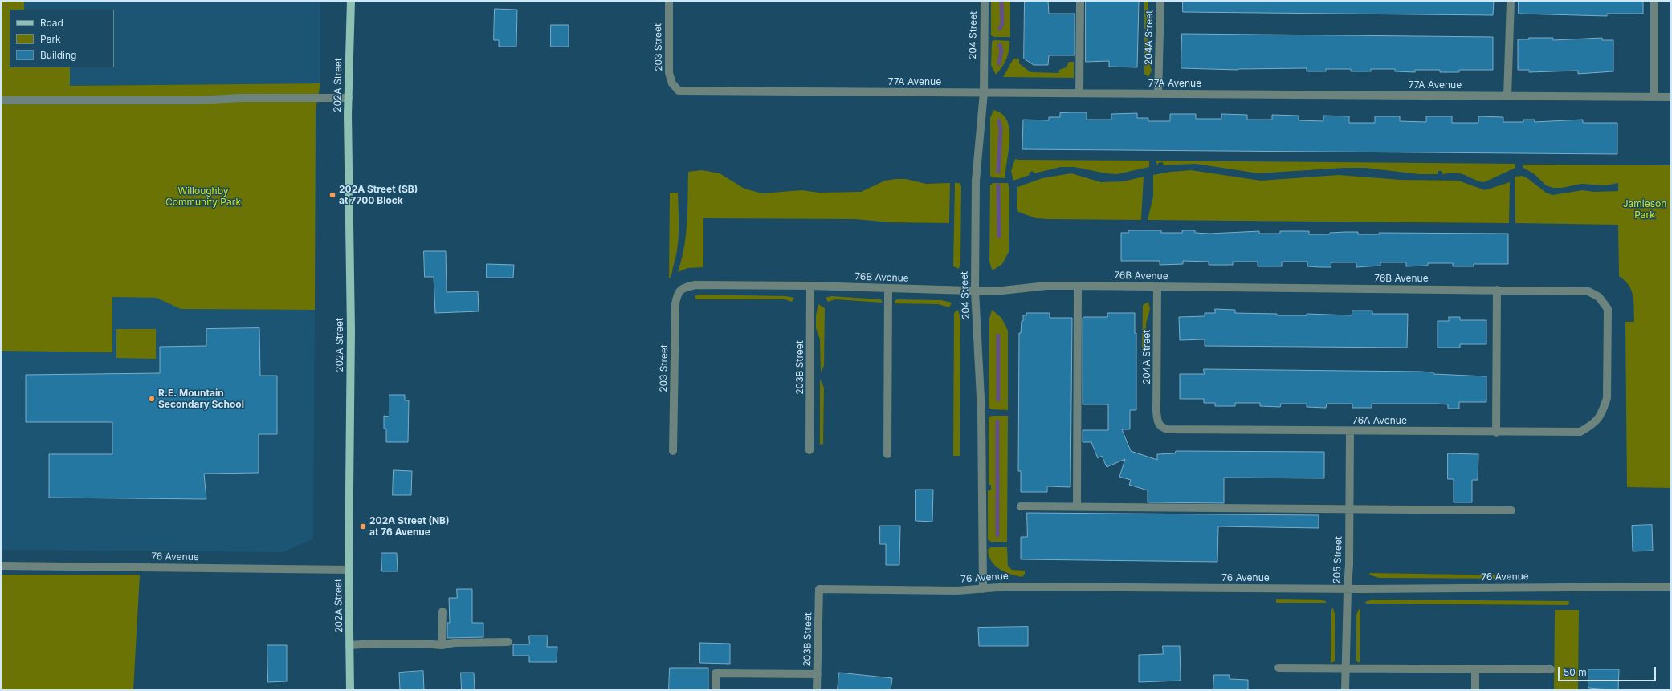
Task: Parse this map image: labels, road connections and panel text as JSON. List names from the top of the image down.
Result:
{
  "streets": {
    "main road": ["202A Street"],
    "street": [
      "204 Street",
      "204A Street",
      "203 Street",
      "77A Avenue",
      "76B Avenue",
      "203B Street",
      "76A Avenue",
      "76 Avenue",
      "205 Street"
    ]
  },
  "crossings": [
    ["204 Street", "77A Avenue"],
    ["204 Street", "76B Avenue"],
    ["204 Street", "76 Avenue"],
    ["204A Street", "77A Avenue"],
    ["204A Street", "76B Avenue"],
    ["204A Street", "76A Avenue"],
    ["203 Street", "77A Avenue"],
    ["203 Street", "76B Avenue"],
    ["202A Street", "76 Avenue"],
    ["76B Avenue", "203B Street"],
    ["76B Avenue", "76A Avenue"],
    ["203B Street", "76 Avenue"],
    ["76A Avenue", "205 Street"],
    ["76 Avenue", "205 Street"]
  ],
  "parks": ["Willoughby Community Park", "Jamieson Park"],
  "places": ["202A Street (SB) at 7700 Block", "R.E. Mountain Secondary School", "202A Street (NB) at 76 Avenue"],
  "legend": ["Road", "Park", "Building"],
  "scale_bar": "50 m"
}
